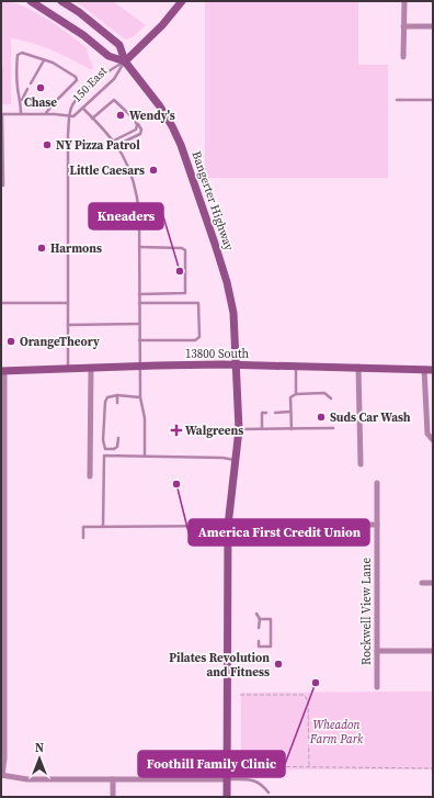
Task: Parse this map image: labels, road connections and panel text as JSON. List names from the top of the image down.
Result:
{
  "streets": {
    "main road": ["150 East", "Bangerter Highway", "13800 South"],
    "street": ["Rockwell View Lane"]
  },
  "crossings": [
    ["150 East", "Bangerter Highway"],
    ["Bangerter Highway", "13800 South"]
  ],
  "parks": ["Wheadon Farm Park"],
  "places": {
    "other": [
      "Chase",
      "Wendy's",
      "NY Pizza Patrol",
      "Little Caesars",
      "Harmons",
      "Kneaders",
      "OrangeTheory",
      "Suds Car Wash",
      "America First Credit Union",
      "Pilates Revolution and Fitness",
      "Foothill Family Clinic"
    ],
    "health": ["Walgreens"]
  },
  "north": "top"
}
